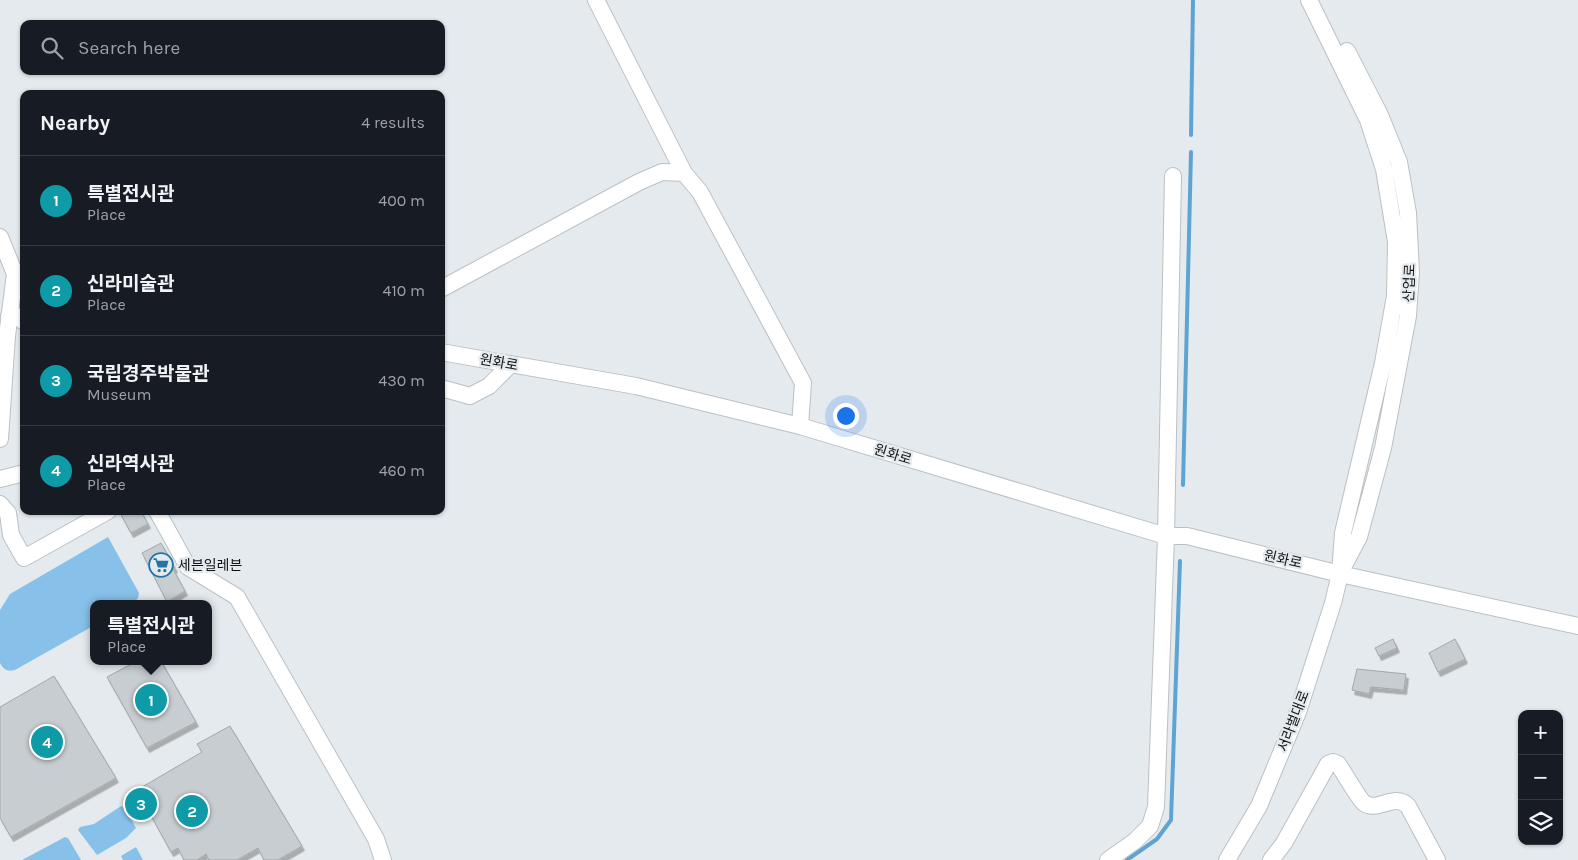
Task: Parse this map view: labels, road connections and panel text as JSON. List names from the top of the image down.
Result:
{
  "streets": {
    "street": ["산업로", "원화로", "서라벌대로"]
  },
  "crossings": [
    ["산업로", "원화로"],
    ["산업로", "서라벌대로"],
    ["원화로", "서라벌대로"]
  ],
  "places": {
    "supermarket": ["세븐일레븐"]
  },
  "page": {
    "search": "Search here",
    "heading": ["Nearby", "4 results"],
    "list": [
      {
        "mark": "1",
        "name": "특별전시관",
        "note": "Place",
        "value": "400 m"
      },
      {
        "mark": "2",
        "name": "신라미술관",
        "note": "Place",
        "value": "410 m"
      },
      {
        "mark": "3",
        "name": "국립경주박물관",
        "note": "Museum",
        "value": "430 m"
      },
      {
        "mark": "4",
        "name": "신라역사관",
        "note": "Place",
        "value": "460 m"
      }
    ],
    "popup": ["특별전시관", "Place"],
    "pins": [
      "1",
      "4",
      "3",
      "2"
    ],
    "map_buttons": ["+", "−"]
  }
}
